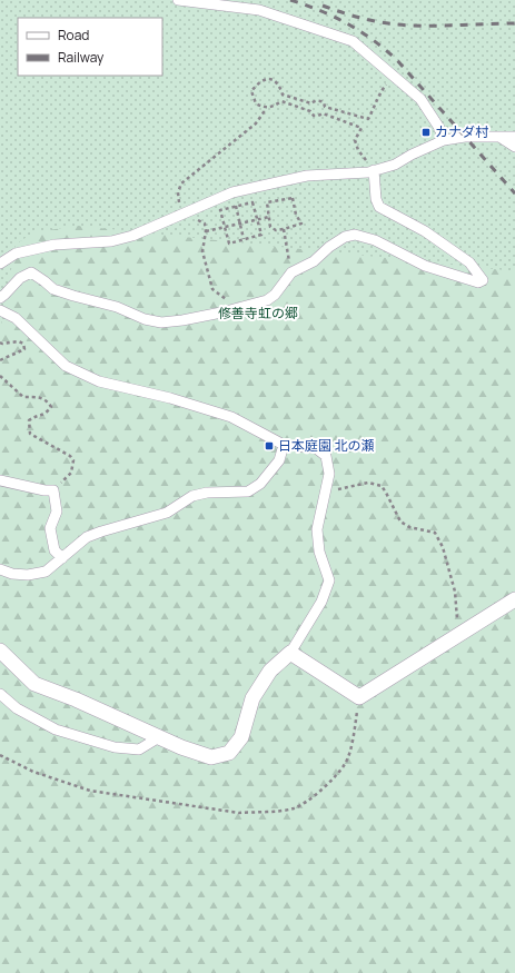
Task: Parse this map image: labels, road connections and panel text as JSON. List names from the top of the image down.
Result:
{
  "parks": ["修善寺虹の郷"],
  "places": {
    "transit": ["カナダ村", "日本庭園 北の瀬"]
  },
  "legend": ["Road", "Railway"]
}
